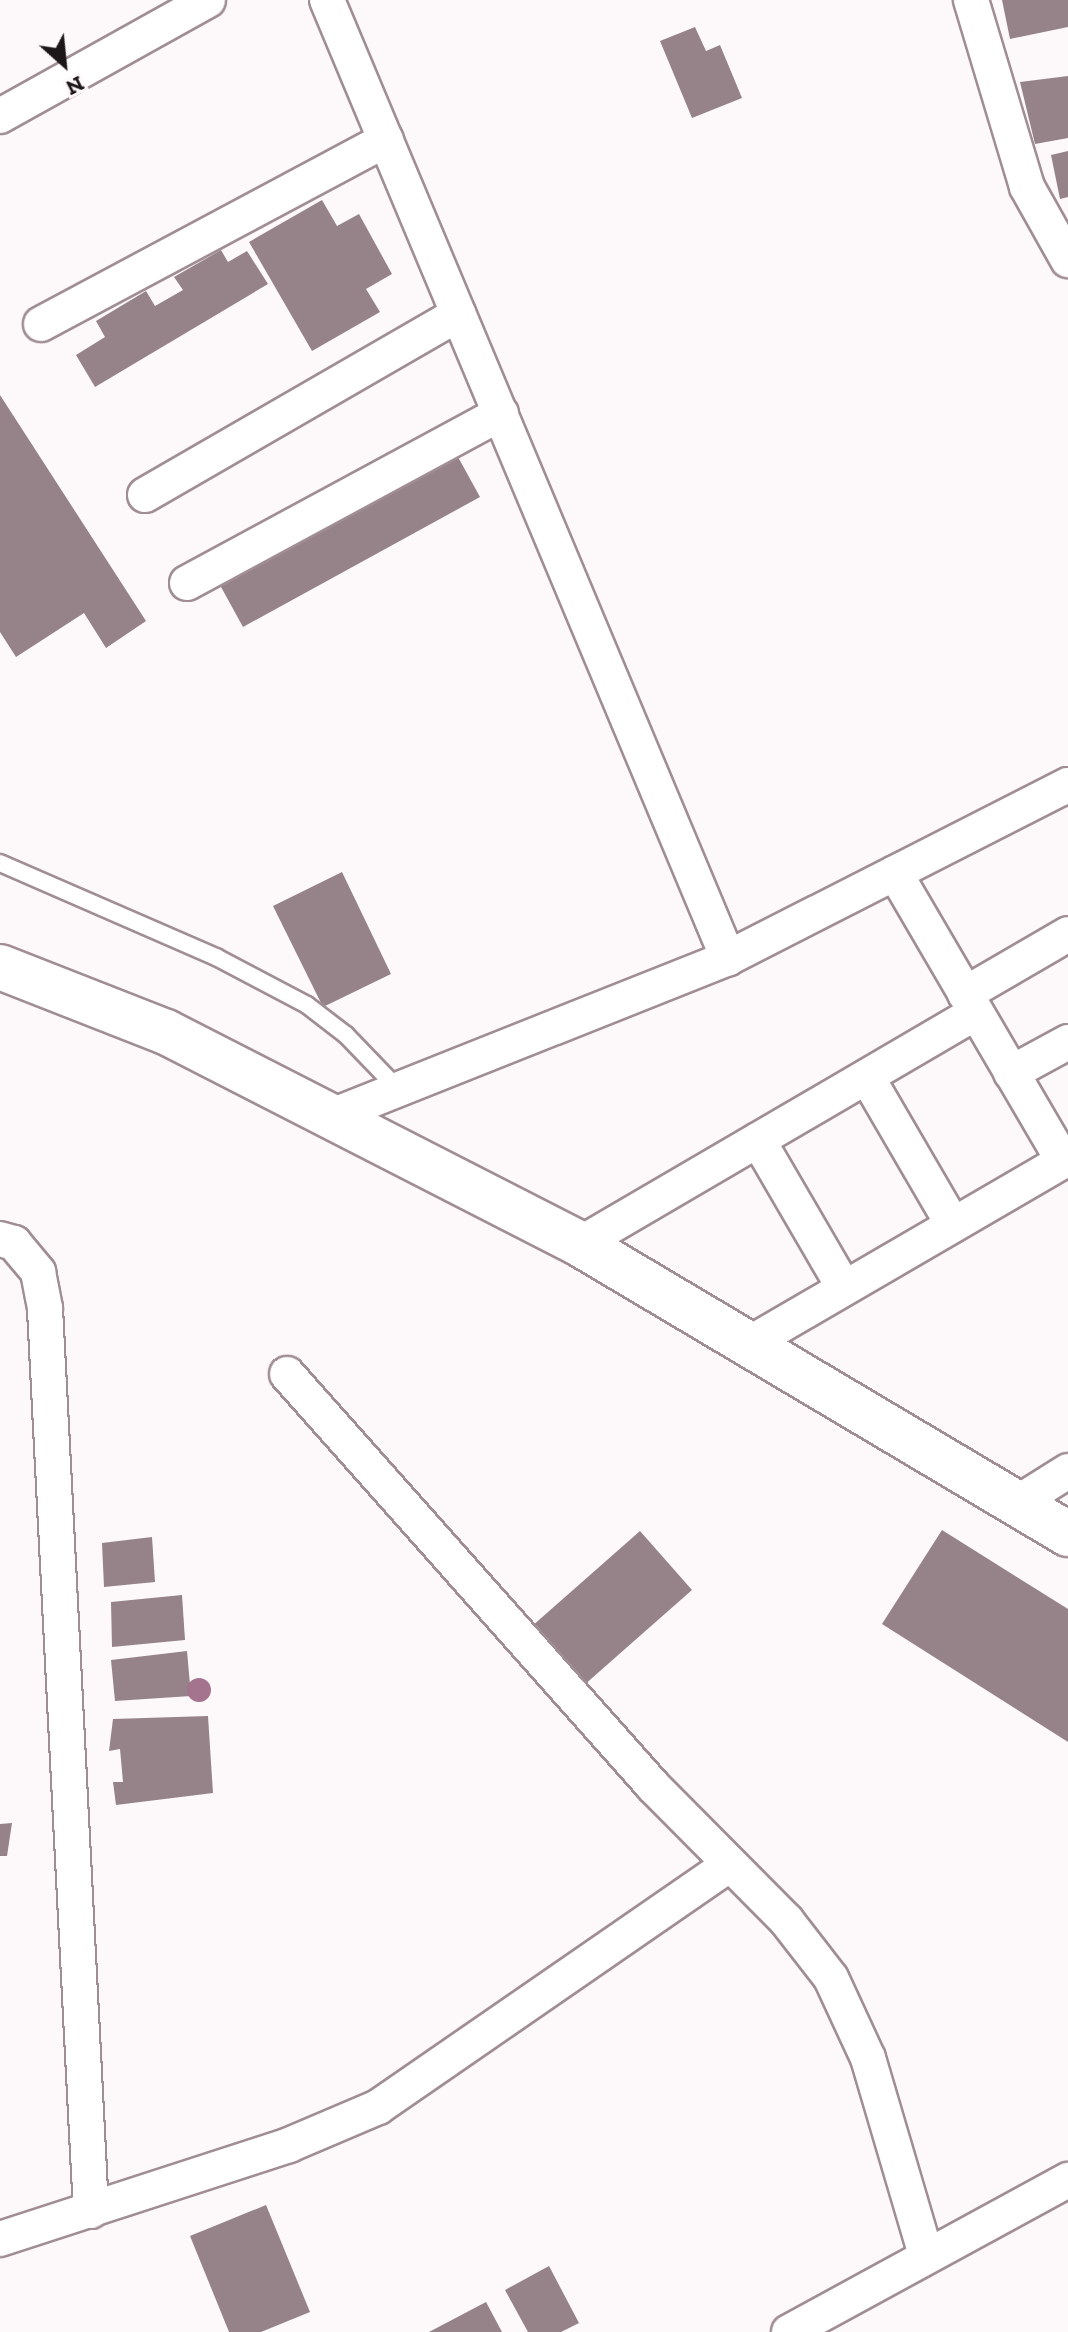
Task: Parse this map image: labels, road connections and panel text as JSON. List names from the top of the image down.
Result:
{
  "north": "bottom right"
}
